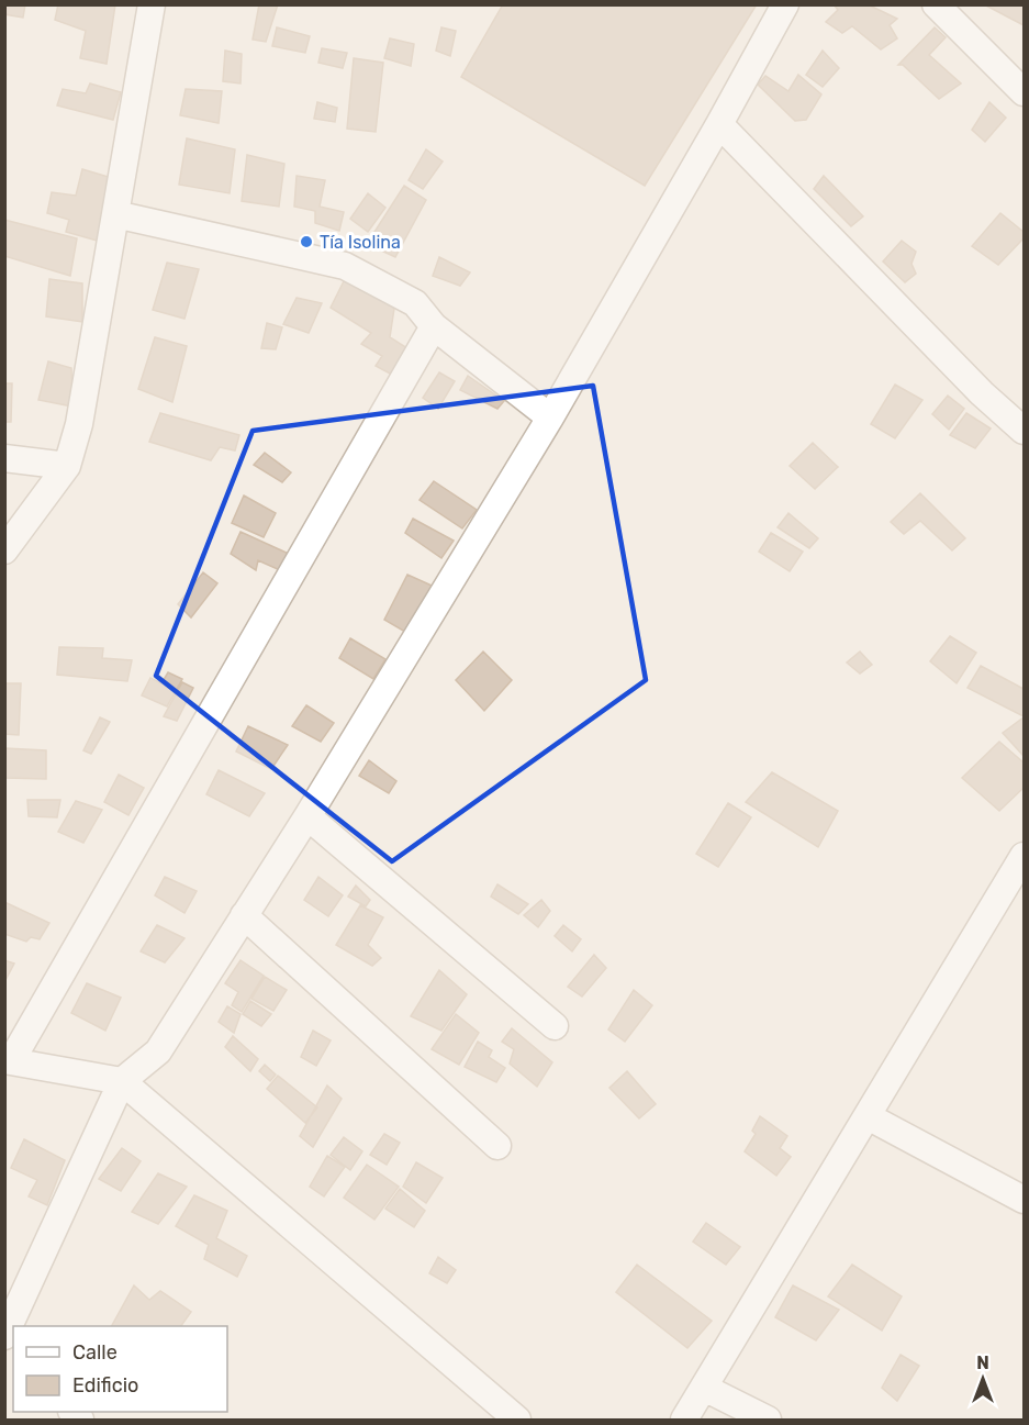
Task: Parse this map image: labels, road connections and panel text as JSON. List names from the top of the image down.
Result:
{
  "places": ["Tía Isolina"],
  "legend": ["Calle", "Edificio"],
  "north": "top"
}
